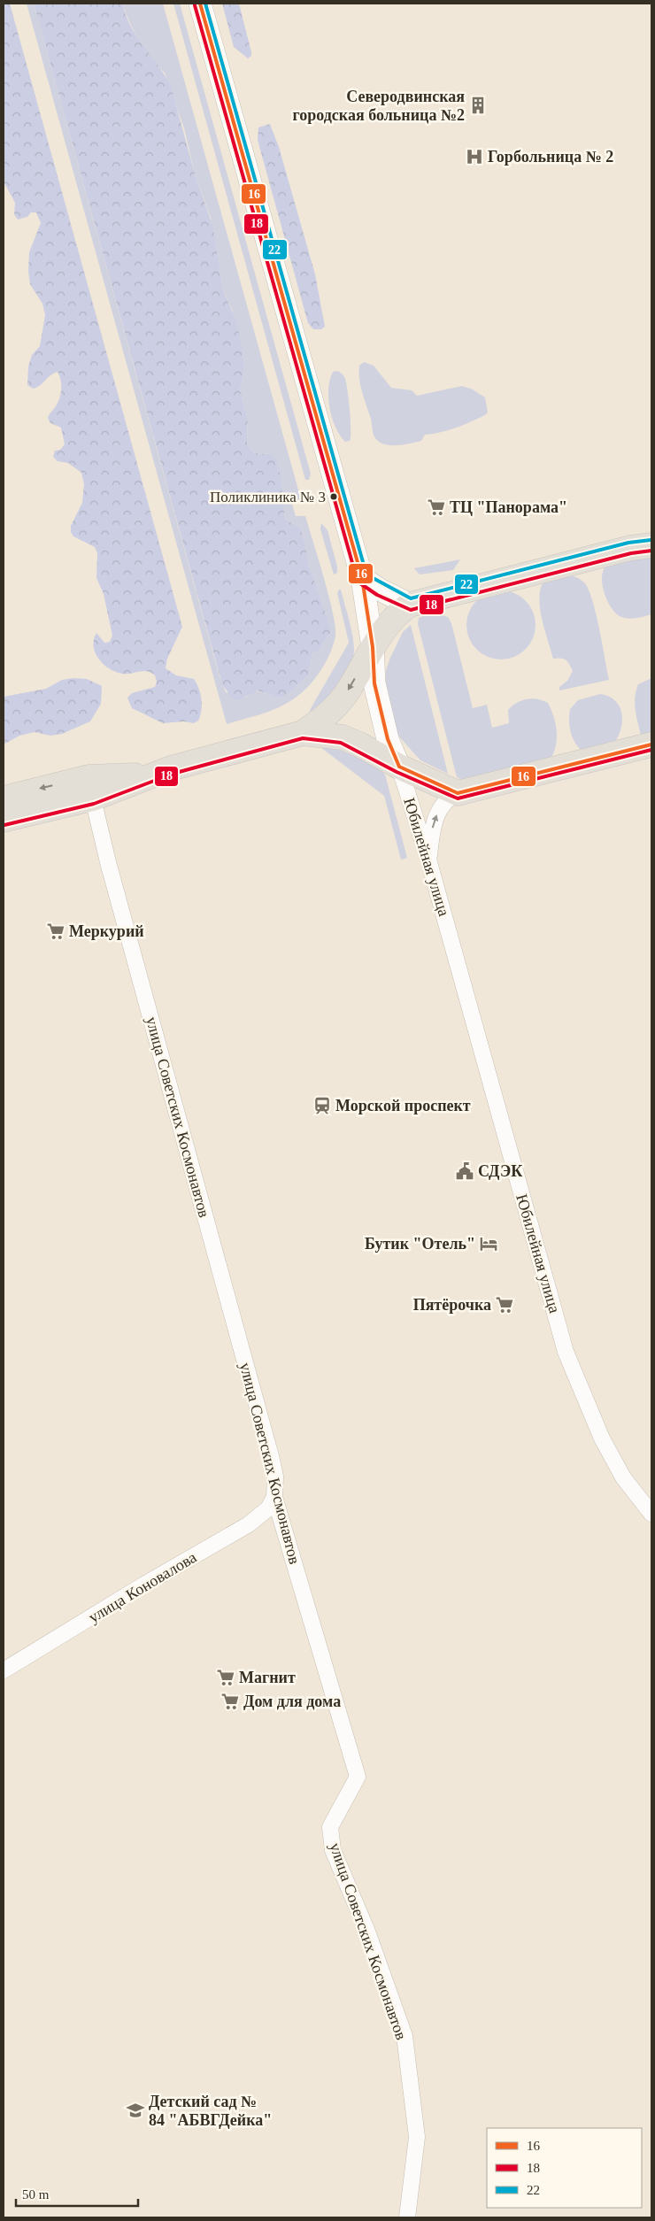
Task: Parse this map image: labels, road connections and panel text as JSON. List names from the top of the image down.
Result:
{
  "streets": {
    "main road": ["Юбилейная улица"],
    "street": ["улица Советских Космонавтов", "улица Коновалова"]
  },
  "crossings": [
    ["улица Советских Космонавтов", "улица Коновалова"]
  ],
  "places": {
    "building": ["Северодвинская городская больница №2"],
    "hospital": ["Горбольница № 2"],
    "other": ["Поликлиника № 3"],
    "supermarket": [
      "ТЦ \"Панорама\"",
      "Меркурий",
      "Пятёрочка",
      "Магнит",
      "Дом для дома"
    ],
    "station": ["Морской проспект"],
    "public building": ["СДЭК"],
    "hotel": ["Бутик \"Отель\""],
    "school or university": ["Детский сад № 84 \"АБВГДейка\""]
  },
  "lines": ["transit line 16", "transit line 22", "transit line 18"],
  "legend": ["16", "18", "22"],
  "scale_bar": "50 m"
}
